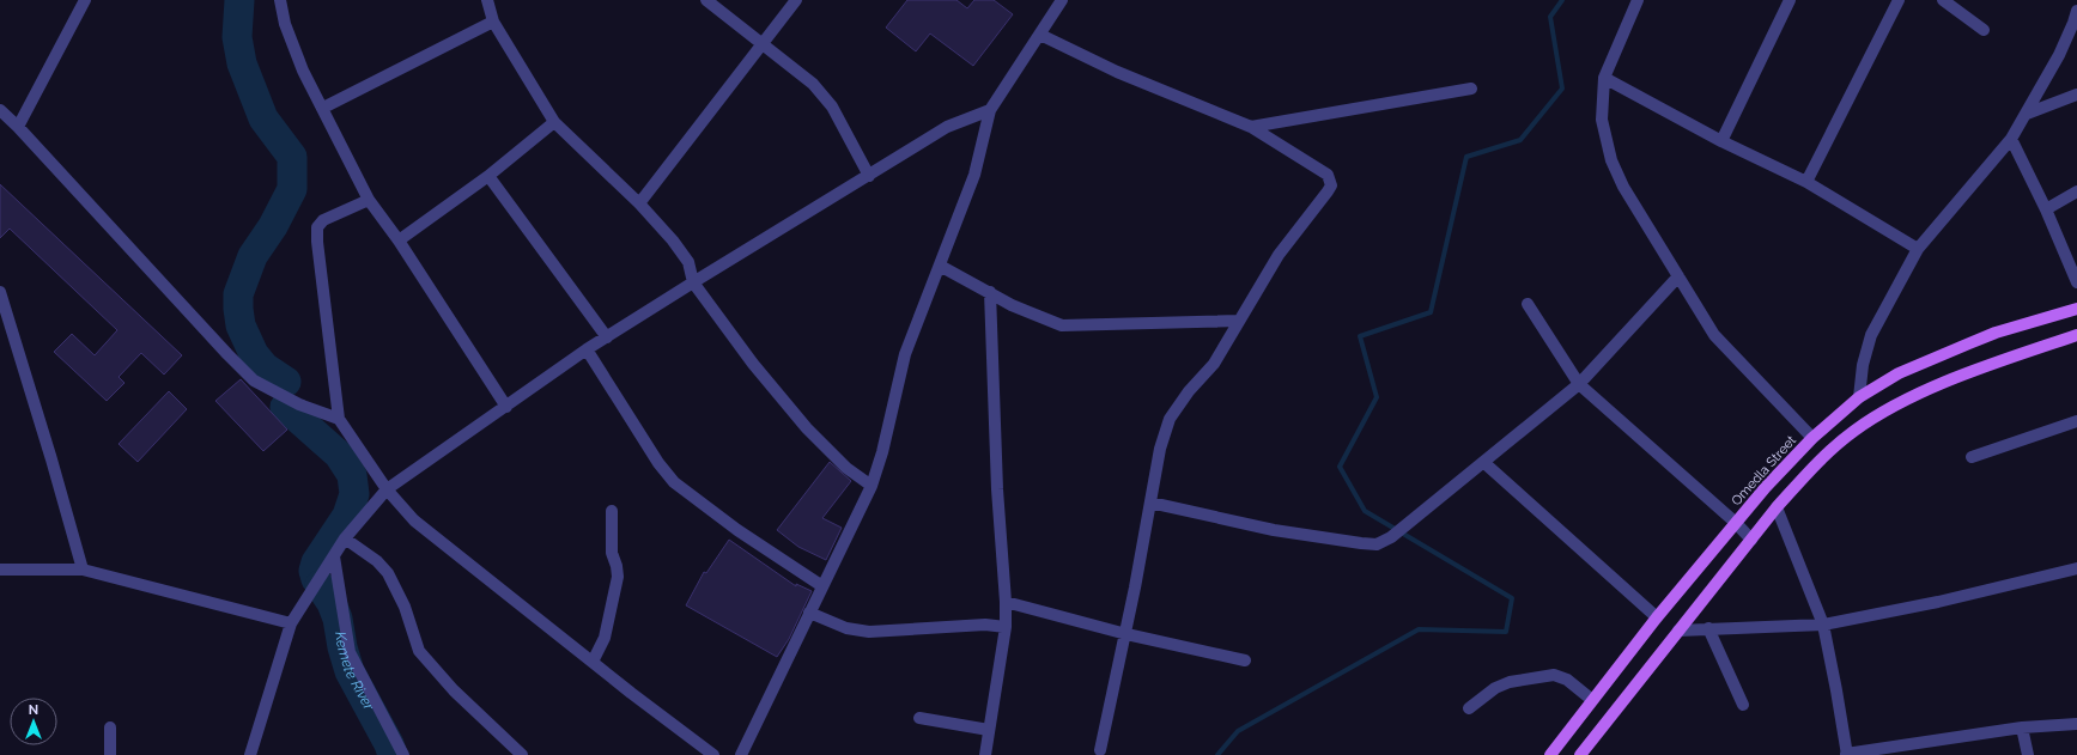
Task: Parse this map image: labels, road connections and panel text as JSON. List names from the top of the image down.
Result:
{
  "streets": {
    "main road": ["Omedla Street"]
  },
  "water": ["Kemete River"],
  "north": "top"
}
